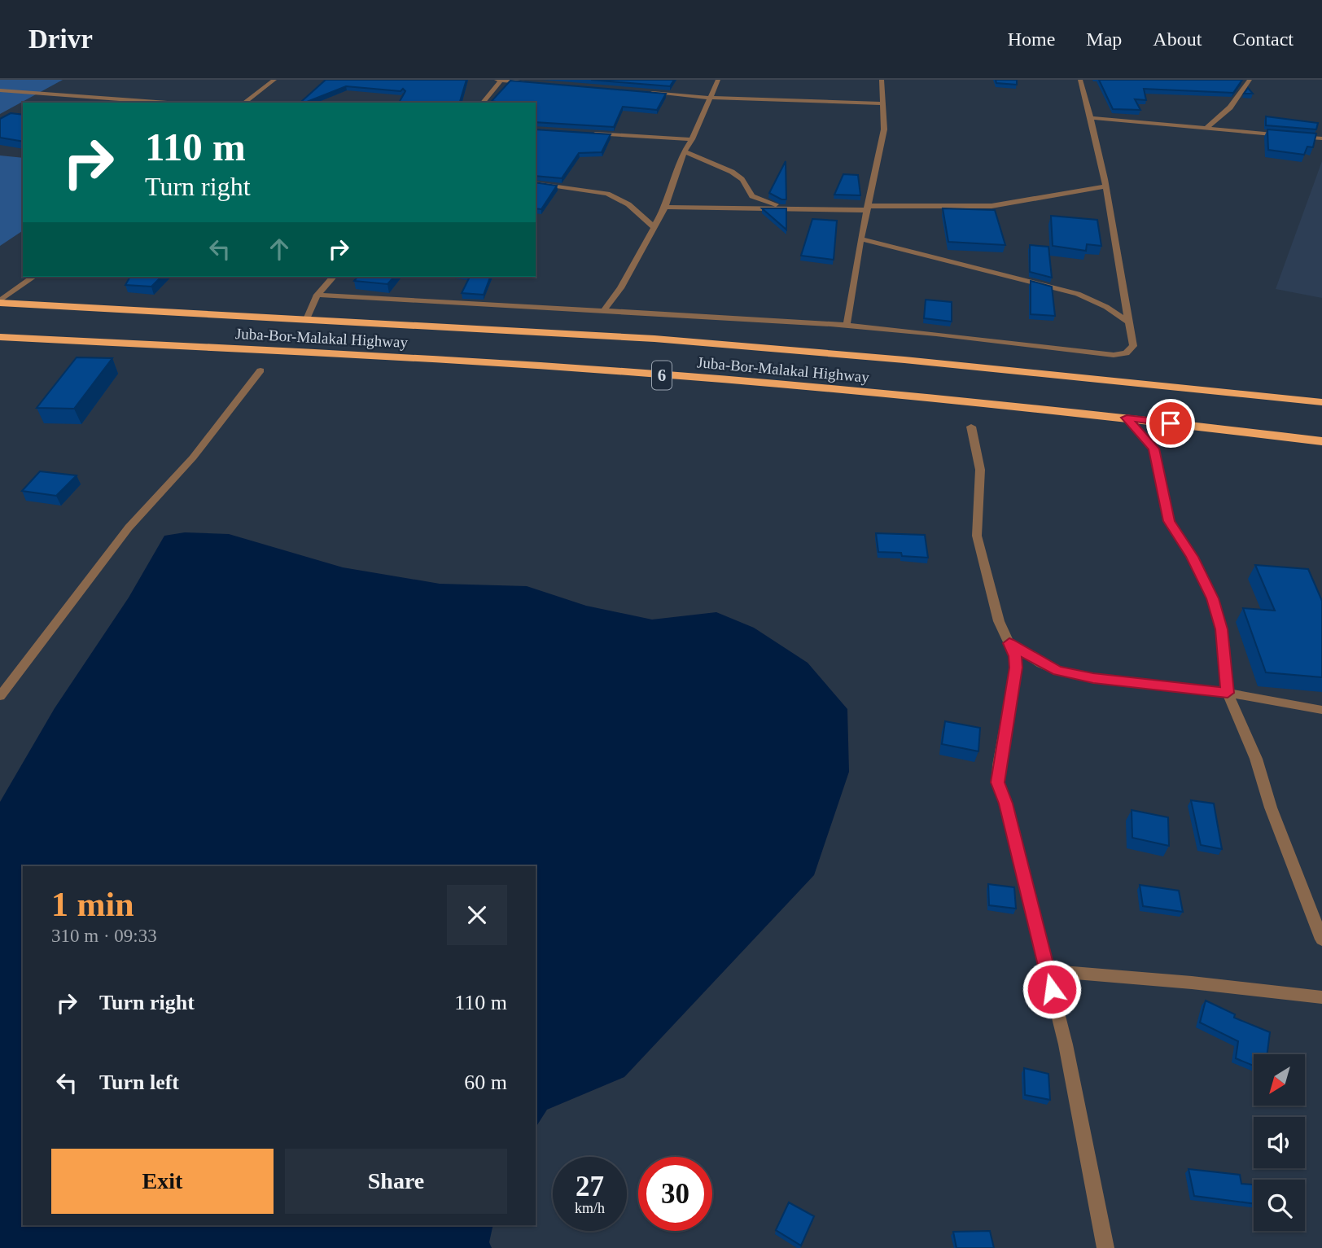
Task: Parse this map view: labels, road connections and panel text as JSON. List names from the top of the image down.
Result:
{
  "streets": {
    "highway": ["Juba-Bor-Malakal Highway", "6"]
  },
  "north": "bottom left",
  "page": {
    "header": "Drivr",
    "nav": [
      "Home",
      "Map",
      "About",
      "Contact"
    ],
    "turn": ["110 m", "Turn right"],
    "heading": ["1 min", "310 m · 09:33"],
    "list": [
      {
        "name": "Turn right",
        "value": "110 m"
      },
      {
        "name": "Turn left",
        "value": "60 m"
      }
    ],
    "buttons": ["Exit", "Share"],
    "speed": "27 km/h",
    "limit": "30"
  }
}
